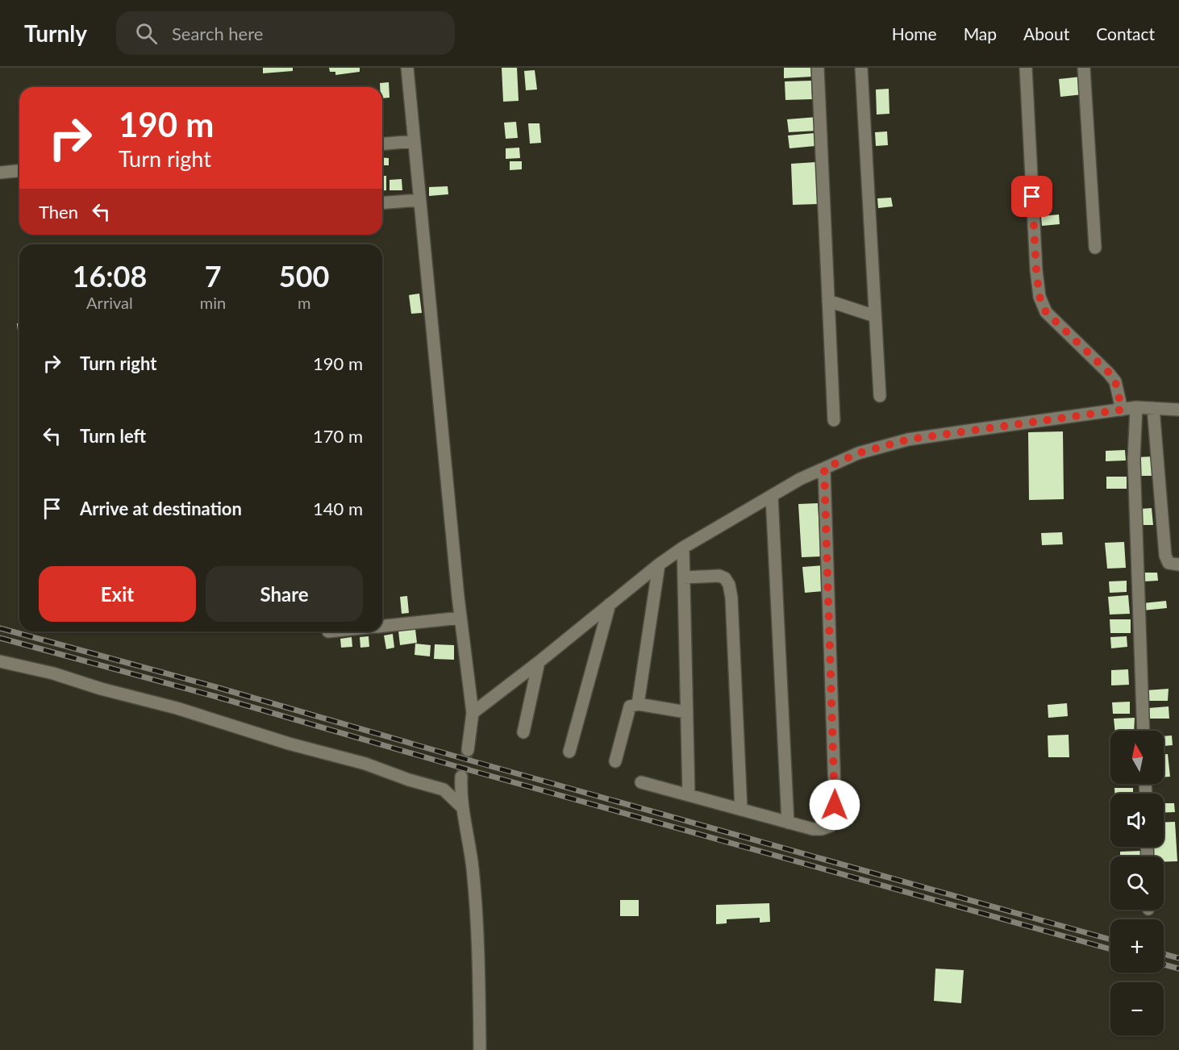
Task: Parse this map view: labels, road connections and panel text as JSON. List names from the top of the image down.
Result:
{
  "north": "top",
  "page": {
    "header": "Turnly",
    "search": "Search here",
    "nav": [
      "Home",
      "Map",
      "About",
      "Contact"
    ],
    "turn": ["190 m", "Turn right"],
    "then": "Then",
    "eta": [
      "16:08",
      "Arrival",
      "7",
      "min",
      "500",
      "m"
    ],
    "list": [
      {
        "name": "Turn right",
        "value": "190 m"
      },
      {
        "name": "Turn left",
        "value": "170 m"
      },
      {
        "name": "Arrive at destination",
        "value": "140 m"
      }
    ],
    "buttons": ["Exit", "Share"],
    "map_buttons": ["+", "−"]
  }
}
